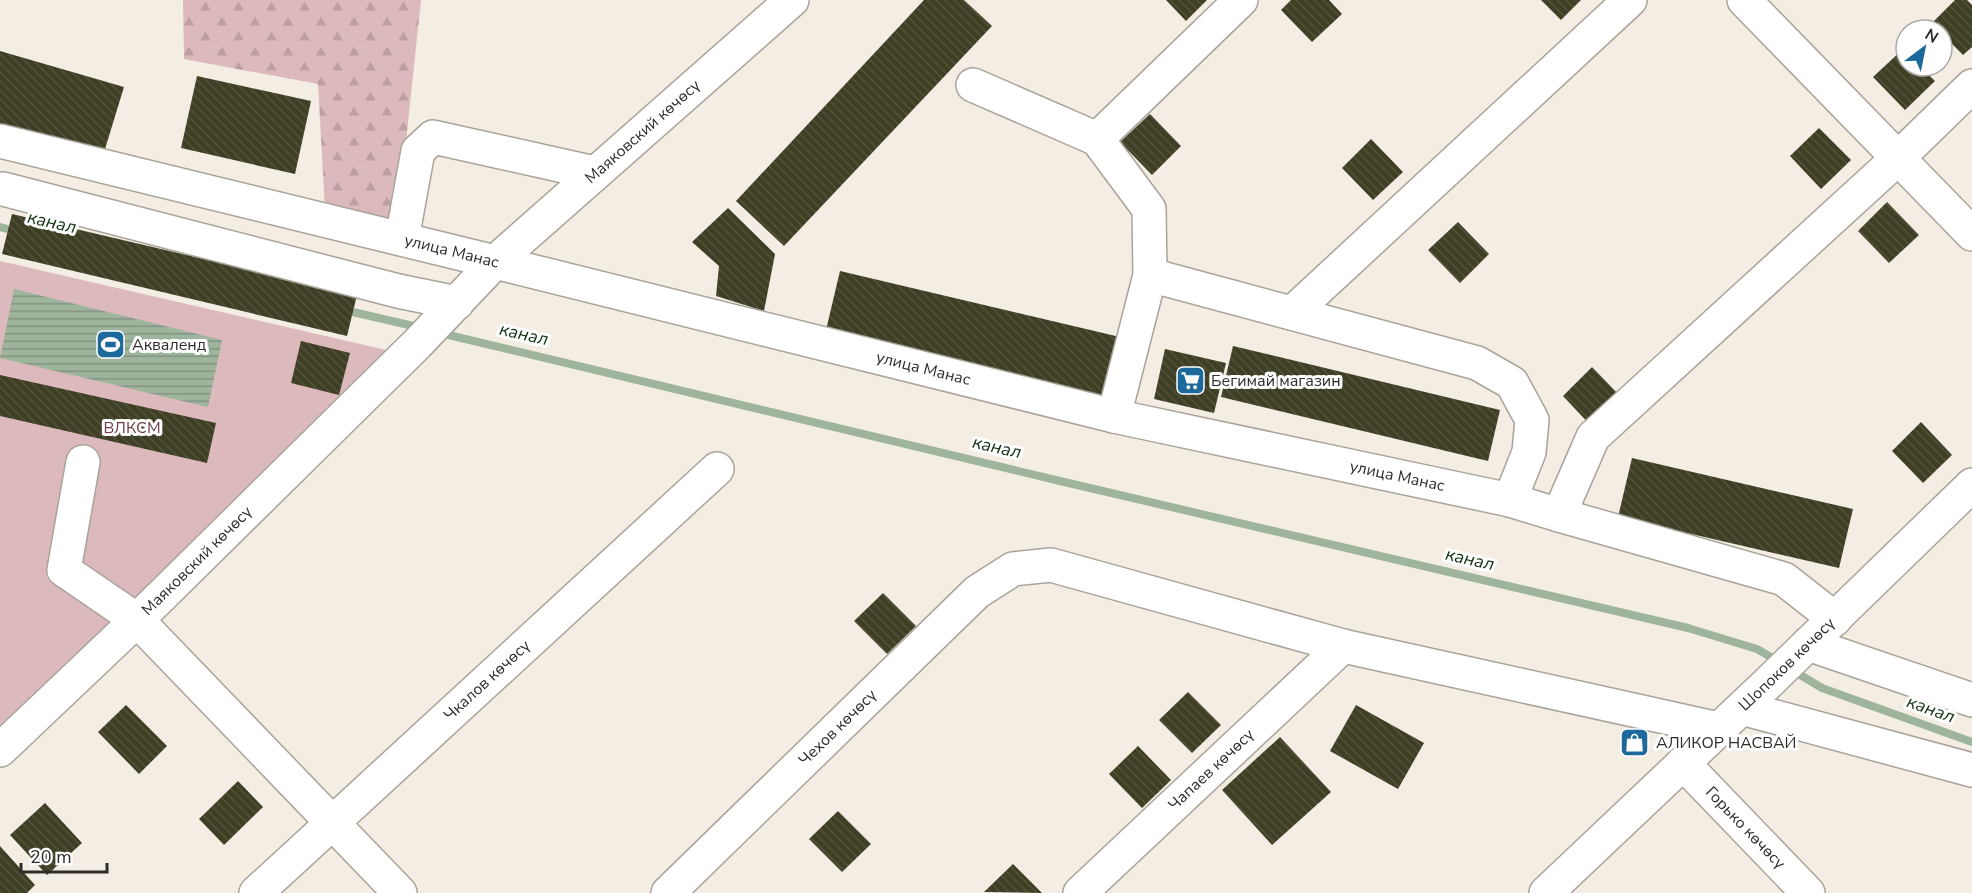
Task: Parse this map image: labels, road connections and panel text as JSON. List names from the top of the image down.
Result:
{
  "streets": {
    "street": [
      "Маяковский көчөсү",
      "улица Манас",
      "Шопоков көчөсү",
      "Чкалов көчөсү",
      "Чехов көчөсү",
      "Чапаев көчөсү",
      "Горько көчөсү"
    ]
  },
  "crossings": [
    ["Маяковский көчөсү", "улица Манас"],
    ["улица Манас", "Шопоков көчөсү"],
    ["Шопоков көчөсү", "Горько көчөсү"],
    ["Чехов көчөсү", "Чапаев көчөсү"]
  ],
  "water": ["канал"],
  "parks": ["ВЛКСМ"],
  "places": {
    "sports": ["Акваленд"],
    "supermarket": ["Бегимай магазин"],
    "shop": ["АЛИКОР НАСВАЙ"]
  },
  "scale_bar": "20 m",
  "north": "top right"
}
